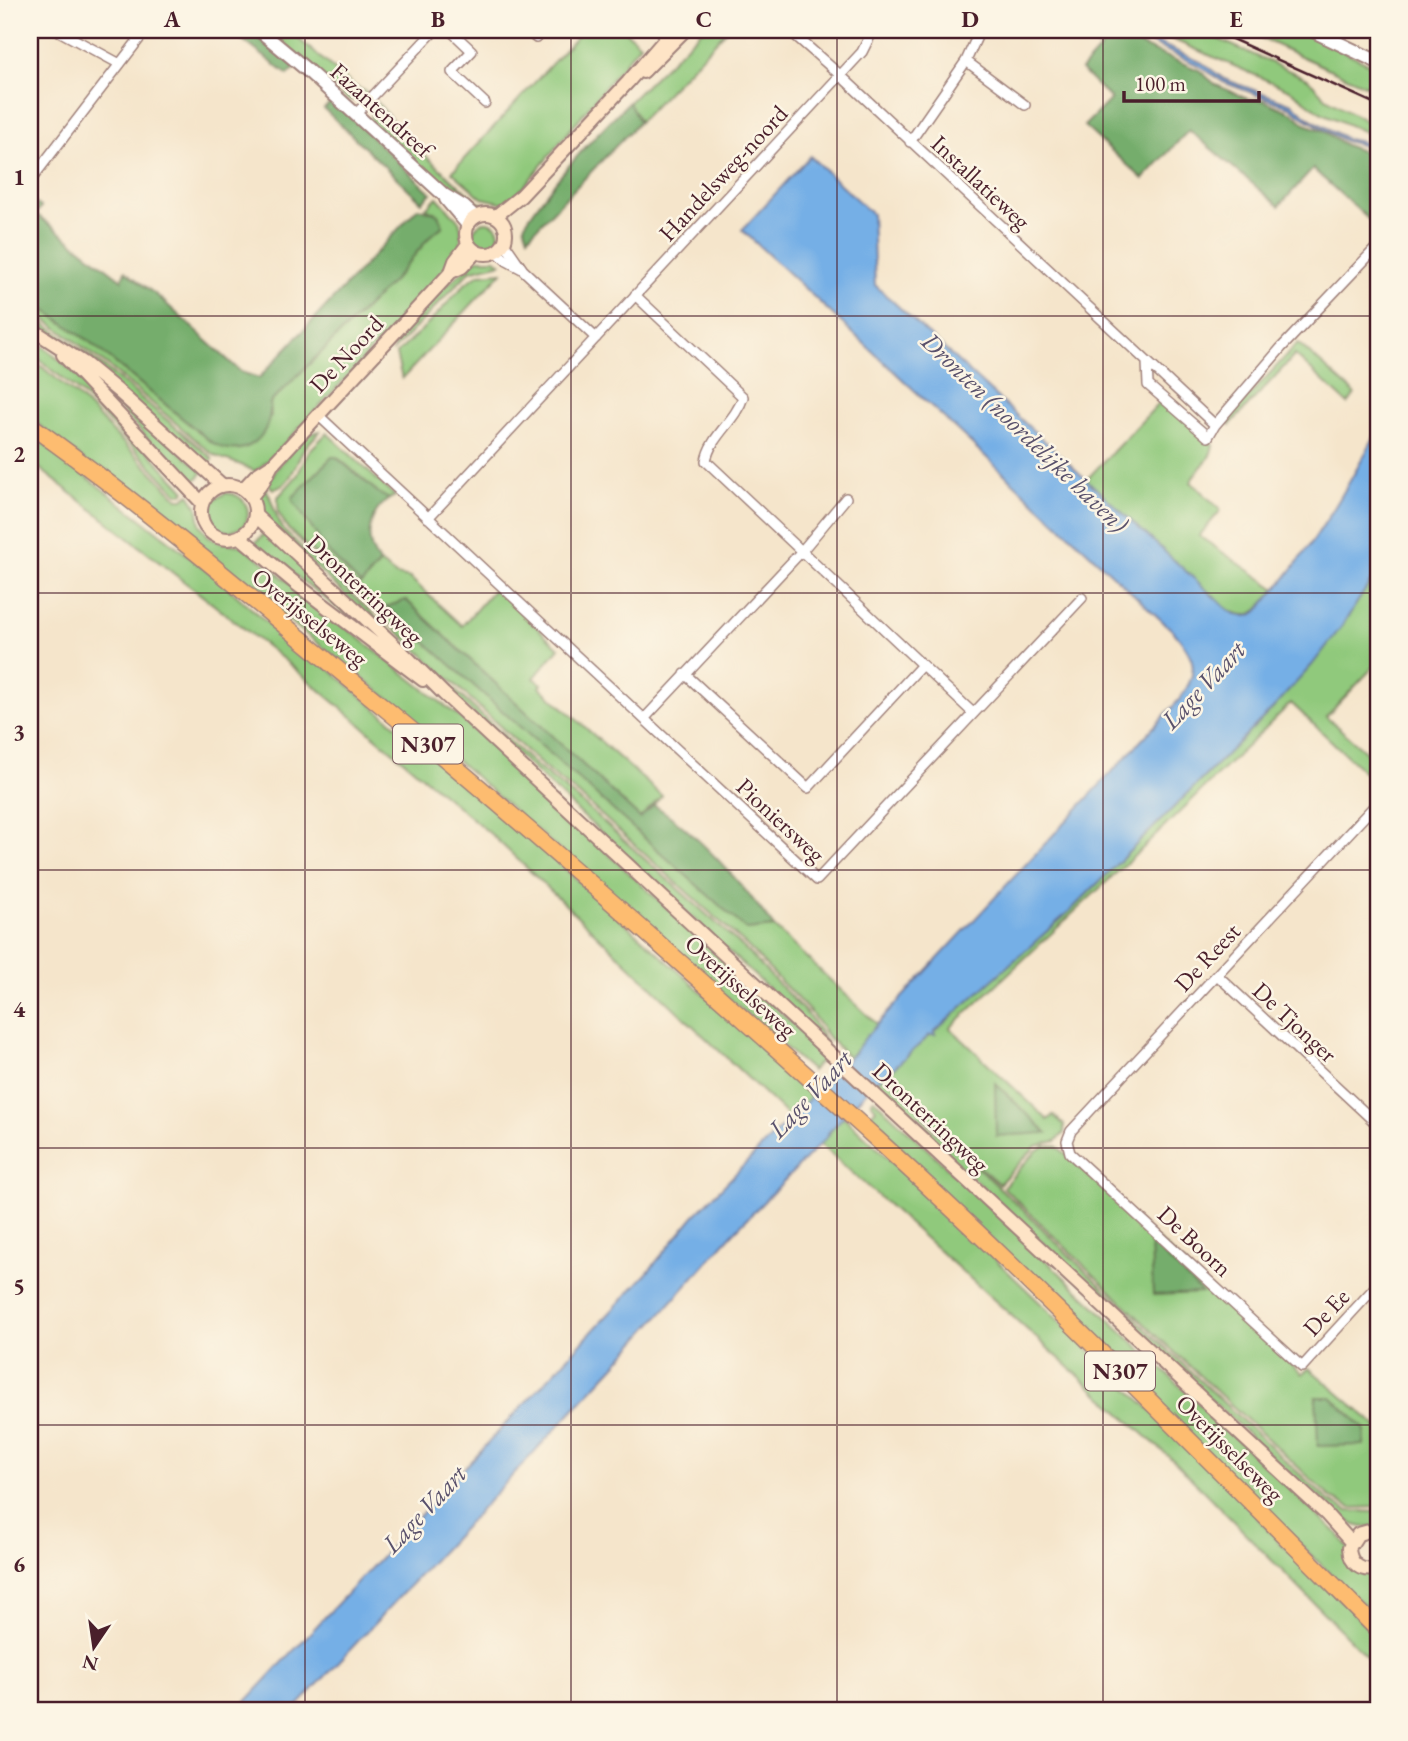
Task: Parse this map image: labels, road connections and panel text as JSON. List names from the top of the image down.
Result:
{
  "streets": {
    "highway": ["Overijsselseweg", "N307"],
    "main road": ["De Noord", "Dronterringweg"],
    "street": [
      "Fazantendreef",
      "Handelsweg-noord",
      "Installatieweg",
      "Pioniersweg",
      "De Reest",
      "De Tjonger",
      "De Boorn",
      "De Ee"
    ]
  },
  "crossings": [
    ["Fazantendreef", "De Noord"],
    ["Handelsweg-noord", "Installatieweg"],
    ["Handelsweg-noord", "Pioniersweg"],
    ["De Noord", "Dronterringweg"],
    ["De Noord", "Pioniersweg"],
    ["De Reest", "De Tjonger"],
    ["De Reest", "De Boorn"],
    ["De Boorn", "De Ee"]
  ],
  "water": ["Dronten (noordelijke haven)", "Lage Vaart"],
  "scale_bar": "100 m",
  "north": "bottom",
  "grid": {
    "columns": [
      "A",
      "B",
      "C",
      "D",
      "E"
    ],
    "rows": [
      "1",
      "2",
      "3",
      "4",
      "5",
      "6"
    ]
  }
}
